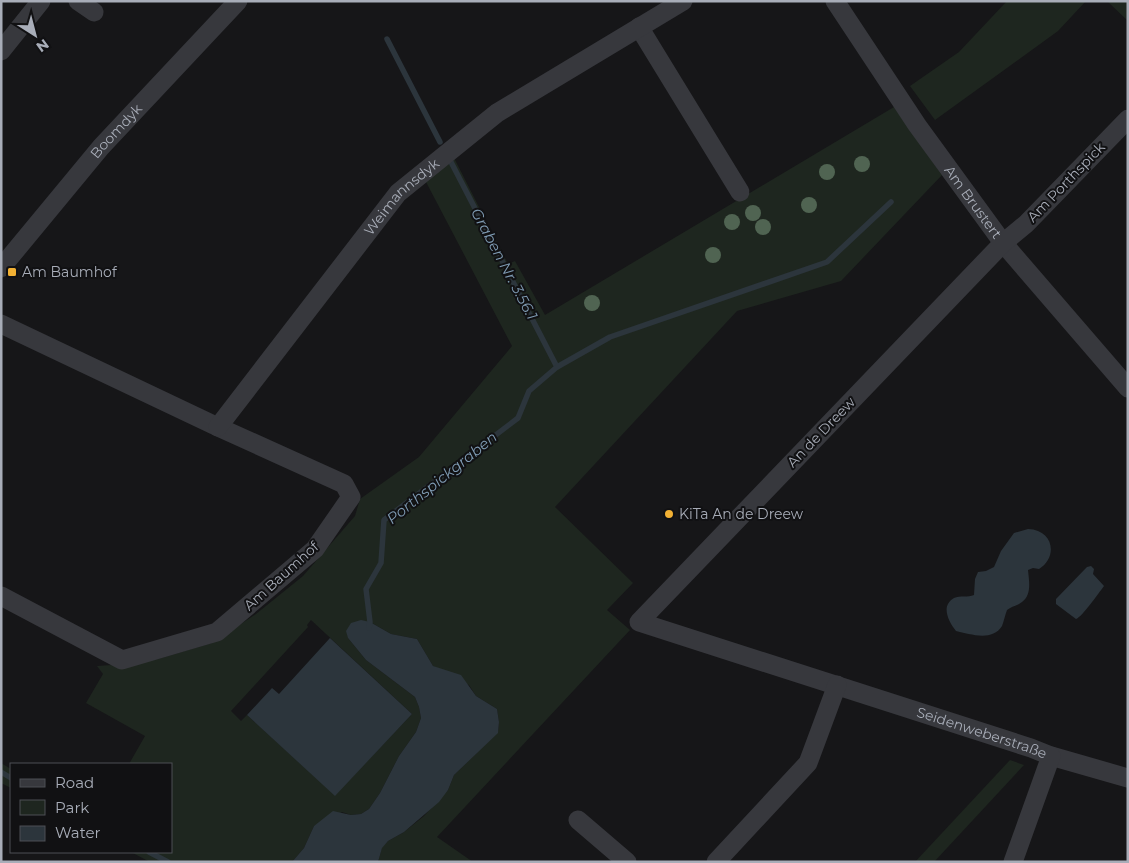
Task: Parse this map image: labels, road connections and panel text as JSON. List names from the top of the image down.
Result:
{
  "streets": {
    "street": [
      "Boomdyk",
      "Am Porthspick",
      "Weimannsdyk",
      "Am Brustert",
      "An de Dreew",
      "Am Baumhof",
      "Seidenweberstraße"
    ]
  },
  "crossings": [
    ["Am Porthspick", "Am Brustert"],
    ["Am Porthspick", "An de Dreew"],
    ["Weimannsdyk", "Am Baumhof"],
    ["Am Brustert", "An de Dreew"],
    ["An de Dreew", "Seidenweberstraße"]
  ],
  "water": ["Graben Nr. 3.56.1", "Porthspickgraben"],
  "places": {
    "transit": ["Am Baumhof"],
    "other": ["KiTa An de Dreew"]
  },
  "legend": ["Road", "Park", "Water"],
  "north": "bottom right"
}
